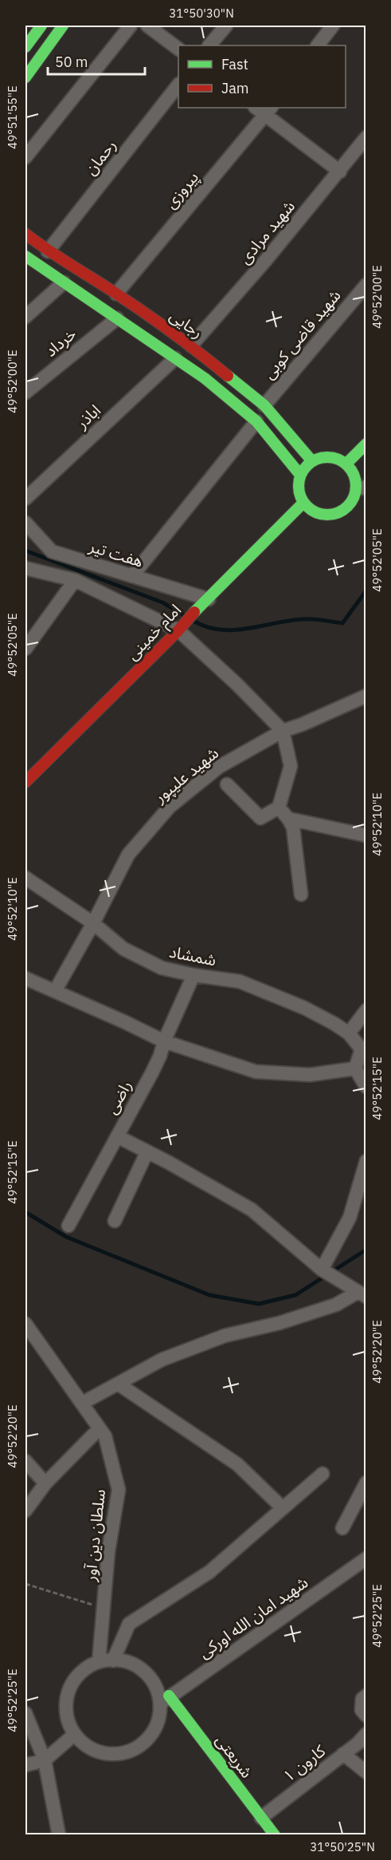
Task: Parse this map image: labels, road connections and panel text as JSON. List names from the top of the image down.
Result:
{
  "streets": {
    "main road": ["رجایی", "امام خمینی", "شریعتی"],
    "street": [
      "رحمان",
      "پیروزی",
      "شهید مرادی",
      "شهید قاضی کوبی",
      "خرداد",
      "اباذر",
      "هفت تیر",
      "شهید علیپور",
      "شمشاد",
      "راضی",
      "سلطان دین آور",
      "شهید امان الله اورکی",
      "کارون ۱"
    ]
  },
  "crossings": [
    ["رحمان", "رجایی"],
    ["پیروزی", "رجایی"],
    ["شهید مرادی", "رجایی"],
    ["رجایی", "شهید قاضی کوبی"],
    ["رجایی", "امام خمینی"],
    ["هفت تیر", "امام خمینی"],
    ["شهید علیپور", "شمشاد"],
    ["شمشاد", "راضی"],
    ["سلطان دین آور", "شهید امان الله اورکی"],
    ["سلطان دین آور", "شریعتی"],
    ["شهید امان الله اورکی", "شریعتی"],
    ["شریعتی", "کارون ۱"]
  ],
  "legend": ["Fast", "Jam"],
  "scale_bar": "50 m",
  "coordinates": [
    "31°50'30\"N",
    "49°51'55\"E",
    "49°52'00\"E",
    "49°52'05\"E",
    "49°52'10\"E",
    "49°52'15\"E",
    "49°52'20\"E",
    "49°52'25\"E",
    "31°50'25\"N"
  ]
}
